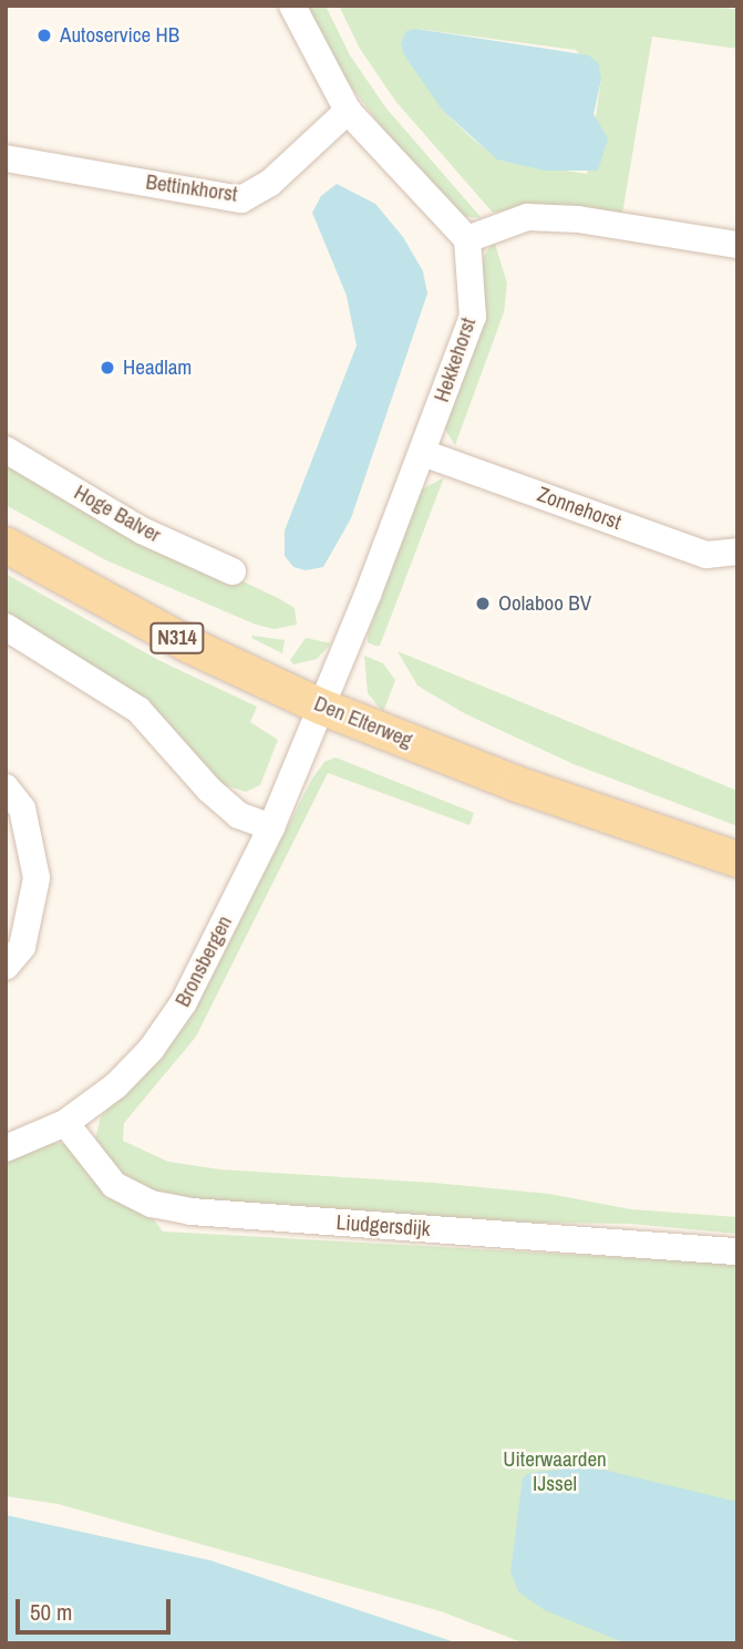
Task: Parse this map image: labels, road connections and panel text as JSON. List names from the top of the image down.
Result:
{
  "streets": {
    "main road": ["N314", "Den Elterweg"],
    "street": [
      "Bettinkhorst",
      "Hekkehorst",
      "Zonnehorst",
      "Hoge Balver",
      "Bronsbergen",
      "Liudgersdijk"
    ]
  },
  "crossings": [
    ["Hekkehorst", "Zonnehorst"],
    ["Hekkehorst", "Den Elterweg"],
    ["Hekkehorst", "Bronsbergen"],
    ["Den Elterweg", "Bronsbergen"],
    ["Bronsbergen", "Liudgersdijk"]
  ],
  "parks": ["Uiterwaarden IJssel"],
  "places": ["Autoservice HB", "Headlam", "Oolaboo BV"],
  "scale_bar": "50 m"
}
